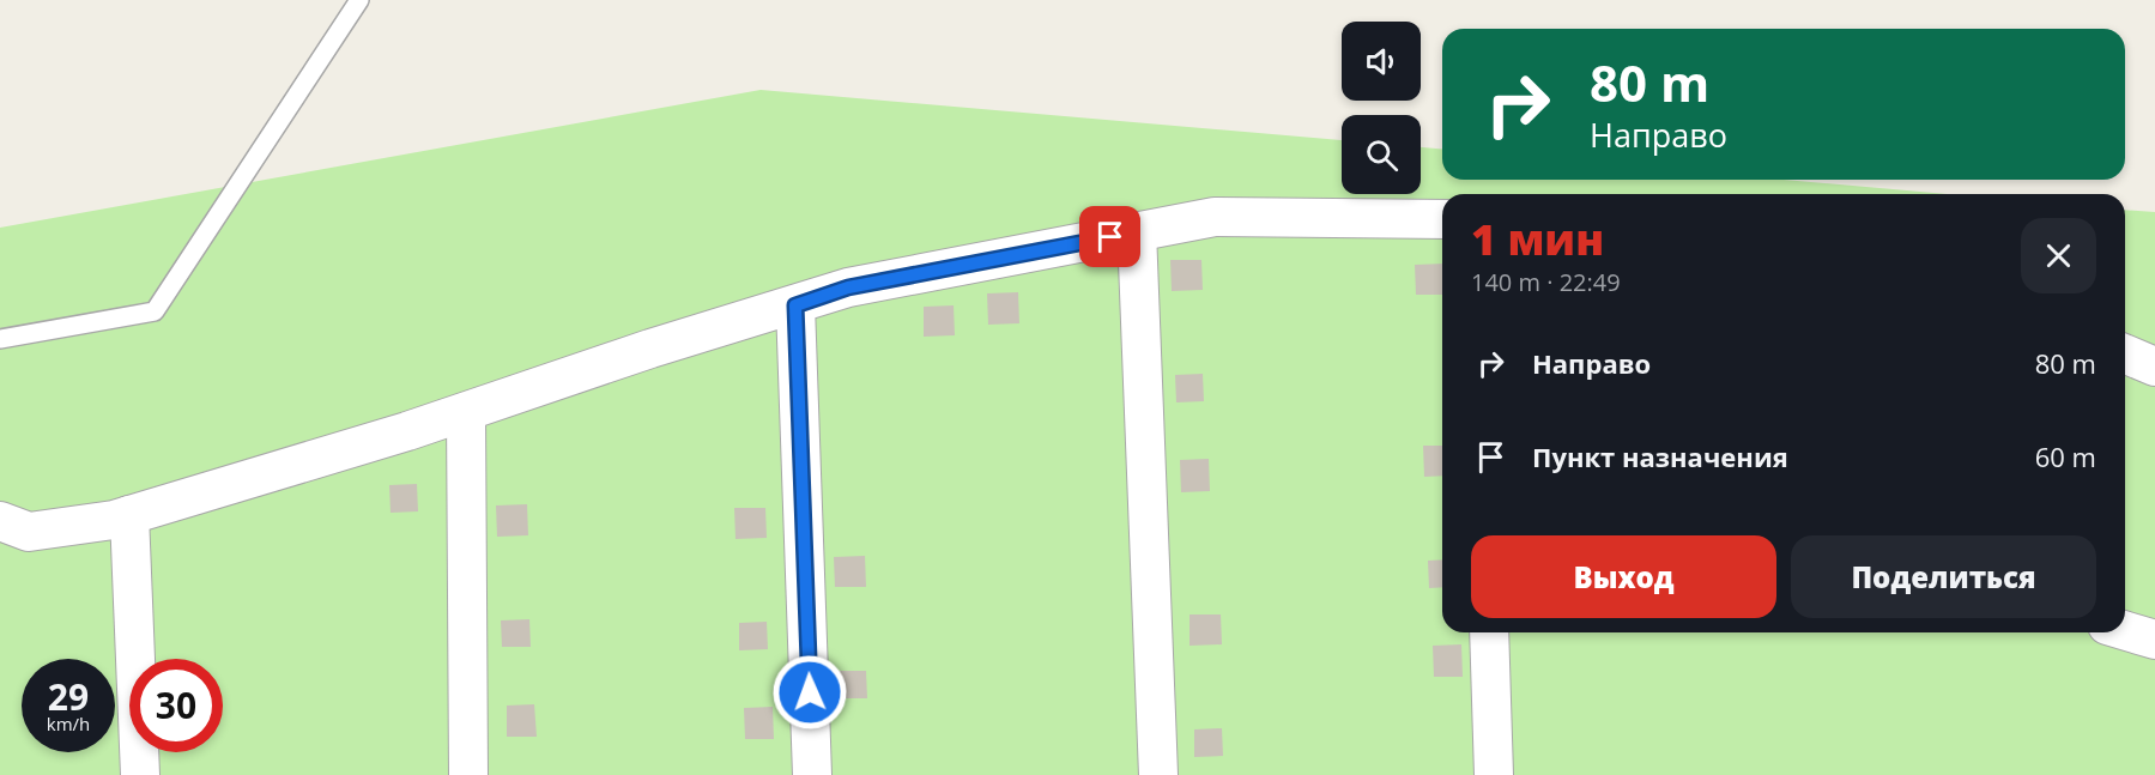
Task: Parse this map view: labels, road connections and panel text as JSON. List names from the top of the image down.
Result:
{
  "page": {
    "turn": ["80 m", "Направо"],
    "heading": ["1 мин", "140 m · 22:49"],
    "list": [
      {
        "name": "Направо",
        "value": "80 m"
      },
      {
        "name": "Пункт назначения",
        "value": "60 m"
      }
    ],
    "buttons": ["Выход", "Поделиться"],
    "speed": "29 km/h",
    "limit": "30"
  }
}
